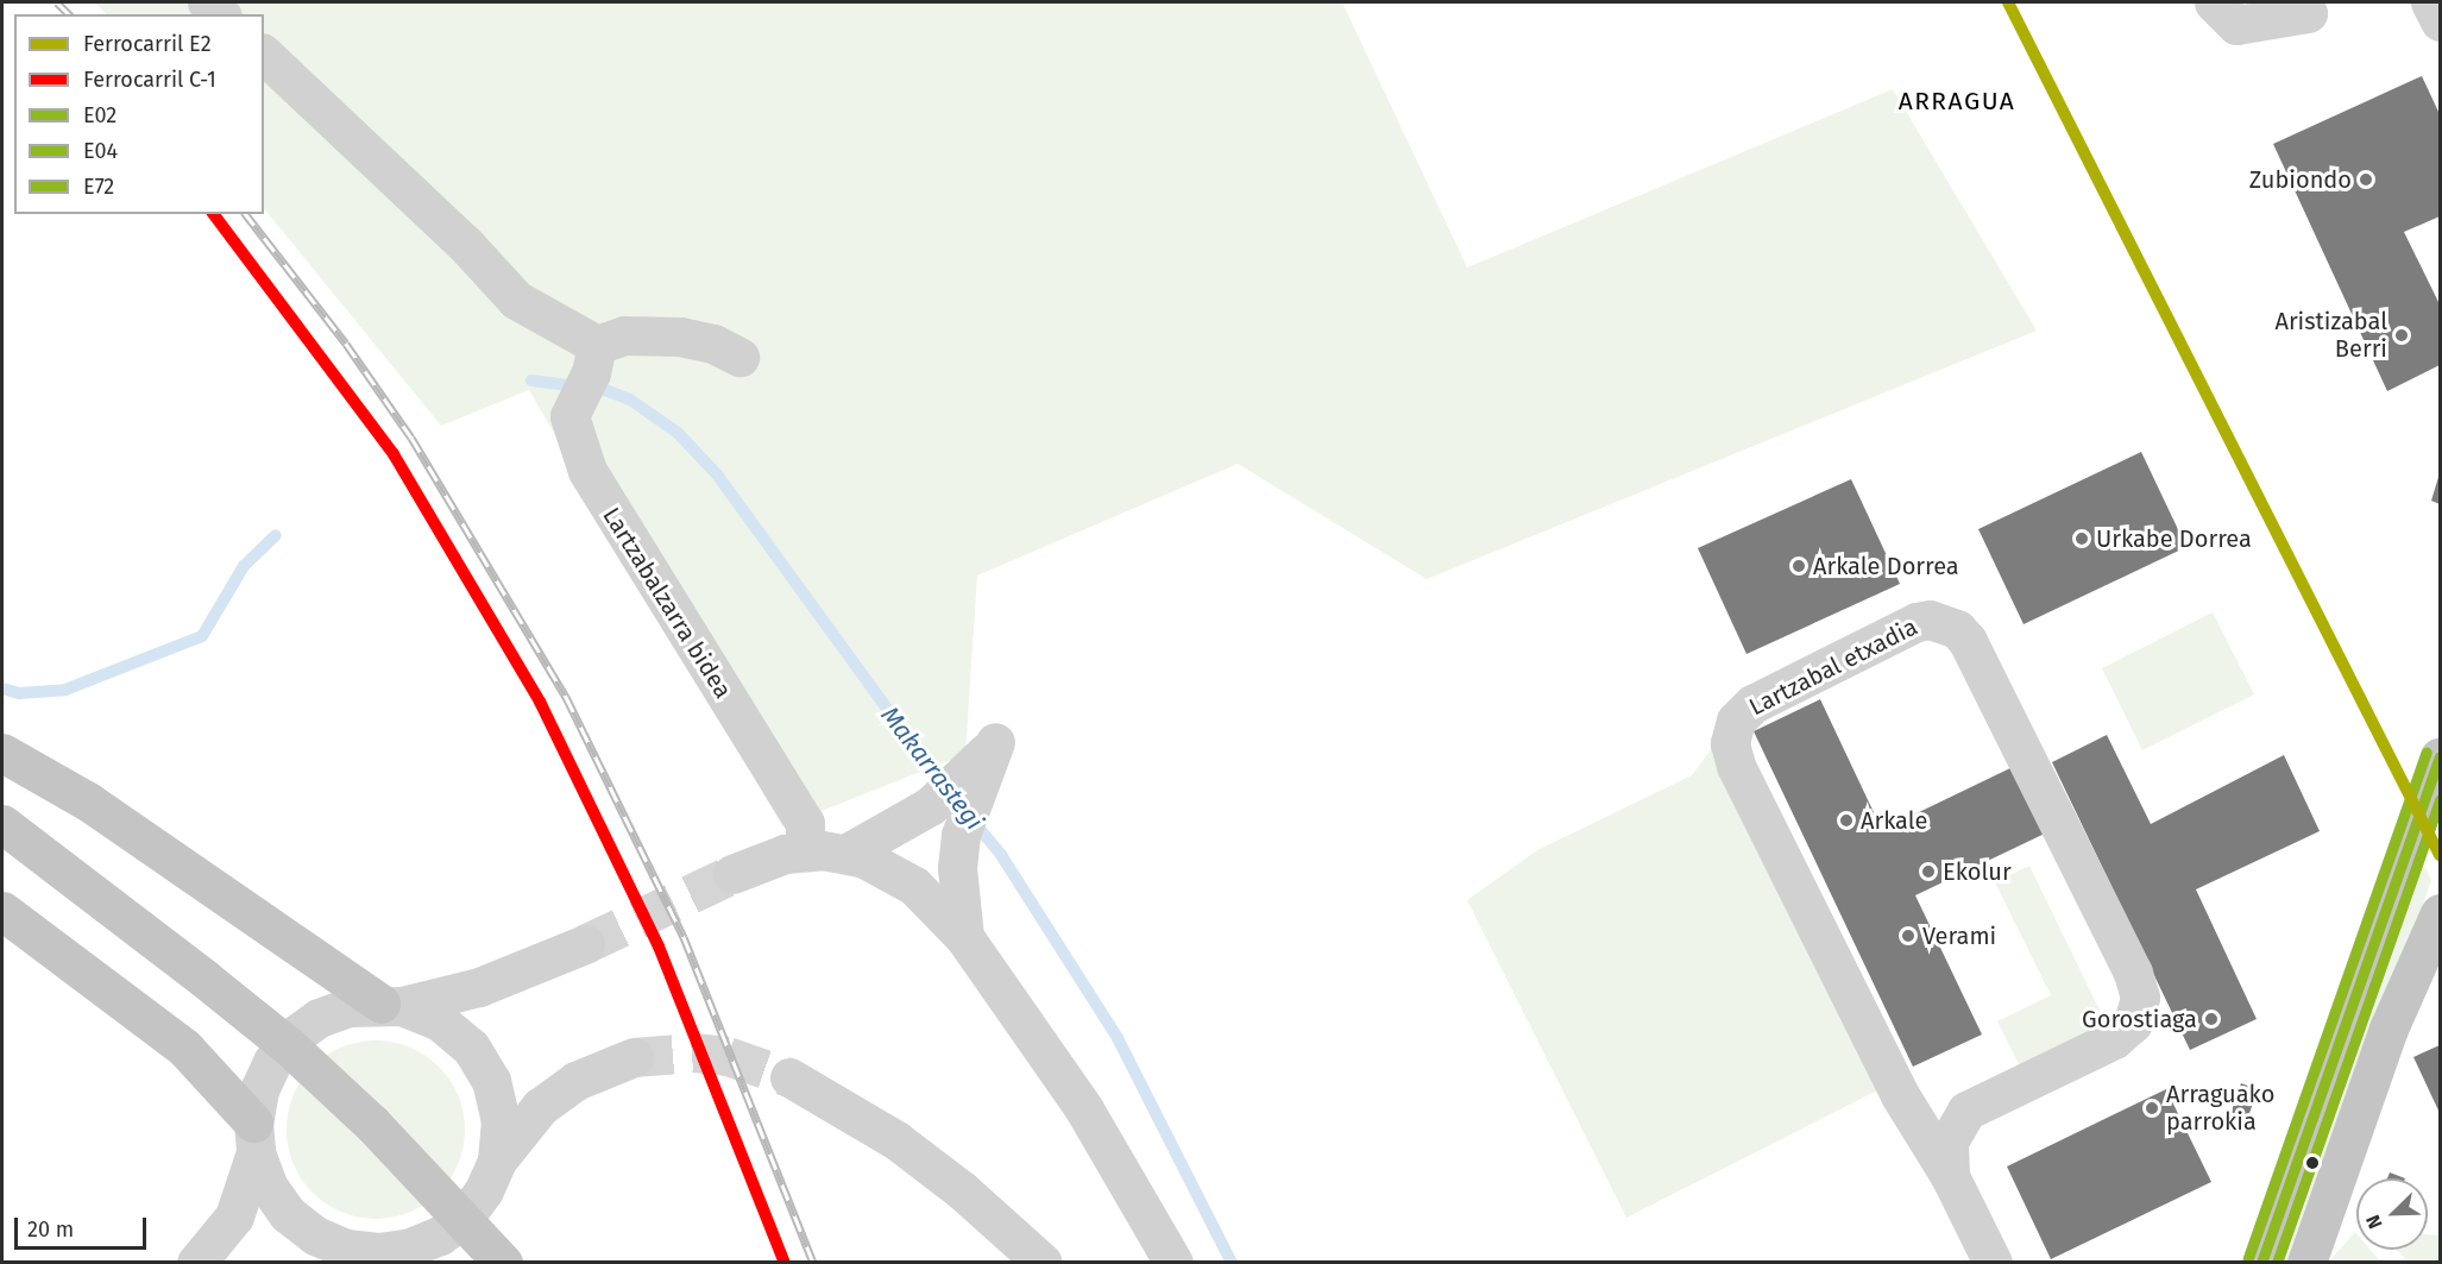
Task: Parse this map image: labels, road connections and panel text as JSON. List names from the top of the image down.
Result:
{
  "streets": {
    "street": ["Lartzabalzarra bidea", "Lartzabal etxadia"]
  },
  "districts": ["ARRAGUA"],
  "water": ["Makarrastegi"],
  "places": [
    "Zubiondo",
    "Aristizabal Berri",
    "Urkabe Dorrea",
    "Arkale Dorrea",
    "Arkale",
    "Ekolur",
    "Verami",
    "Gorostiaga",
    "Arraguako parrokia"
  ],
  "lines": [
    "rail line E2",
    "rail line C-1",
    "transit line E72",
    "transit line E02",
    "transit line E04"
  ],
  "legend": [
    "Ferrocarril E2",
    "Ferrocarril C-1",
    "E02",
    "E04",
    "E72"
  ],
  "scale_bar": "20 m",
  "north": "bottom left"
}
